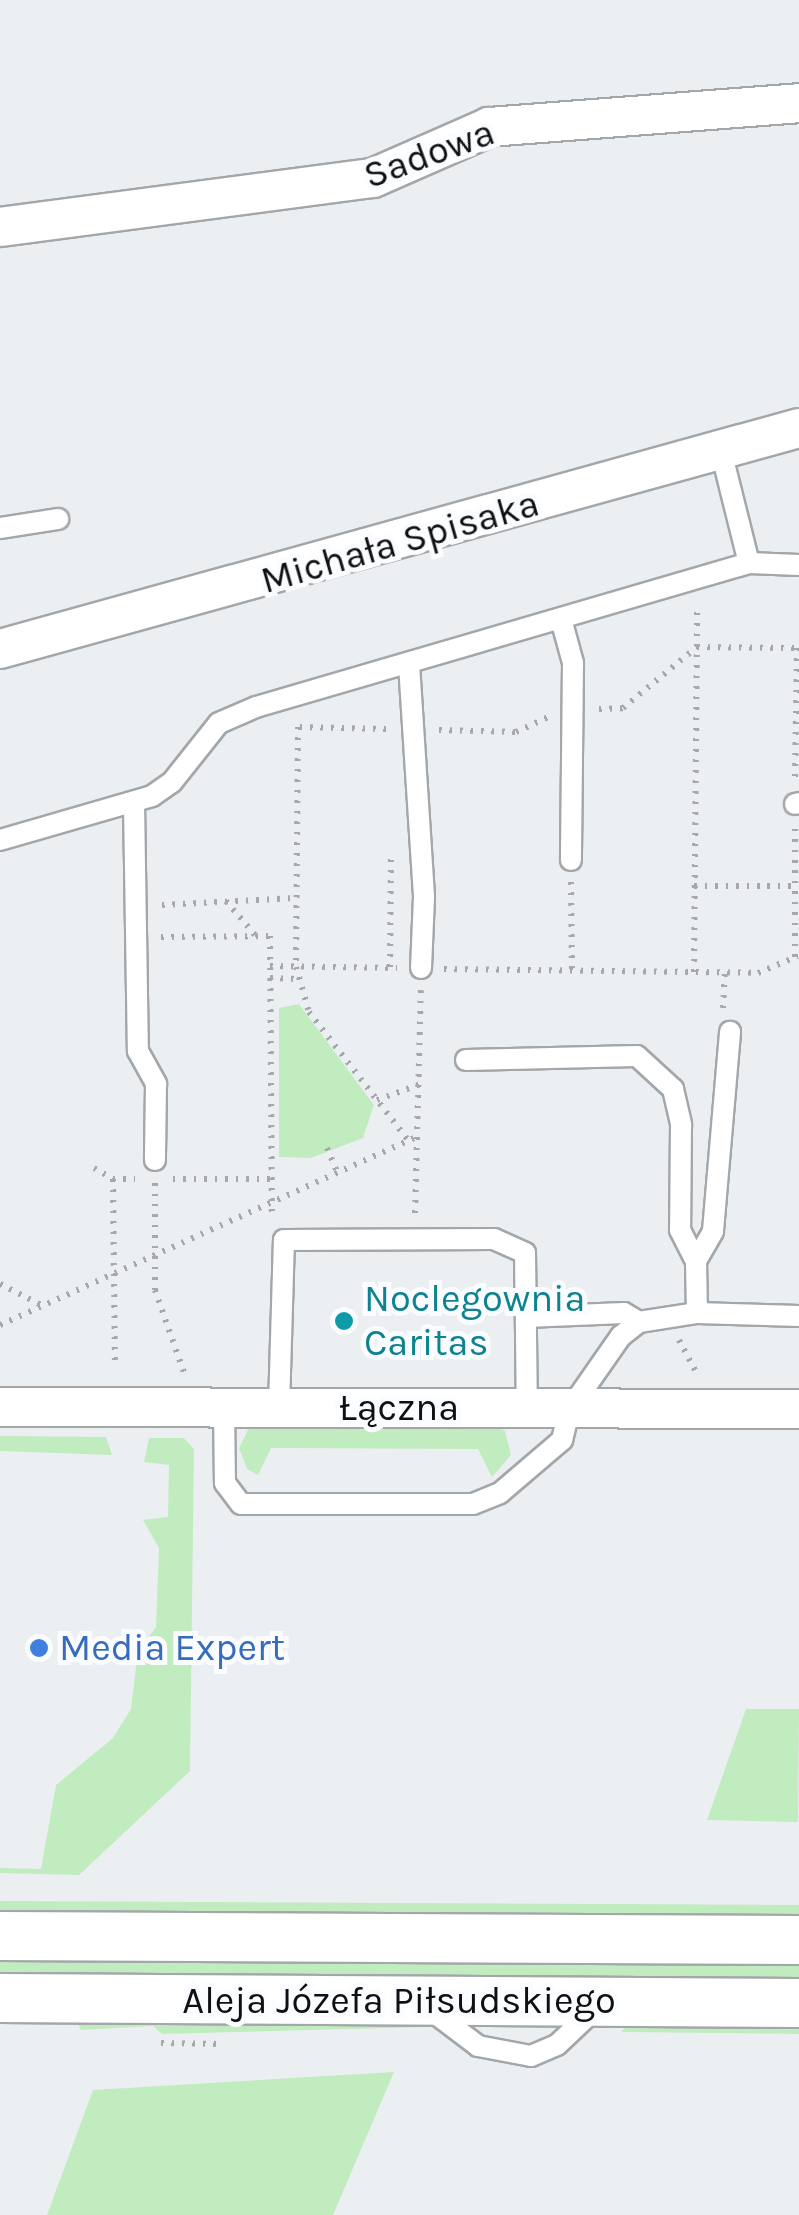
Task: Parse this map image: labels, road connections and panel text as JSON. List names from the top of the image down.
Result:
{
  "streets": {
    "street": [
      "Sadowa",
      "Michała Spisaka",
      "Łączna",
      "Aleja Józefa Piłsudskiego"
    ]
  },
  "places": ["Noclegownia Caritas", "Media Expert"]
}
